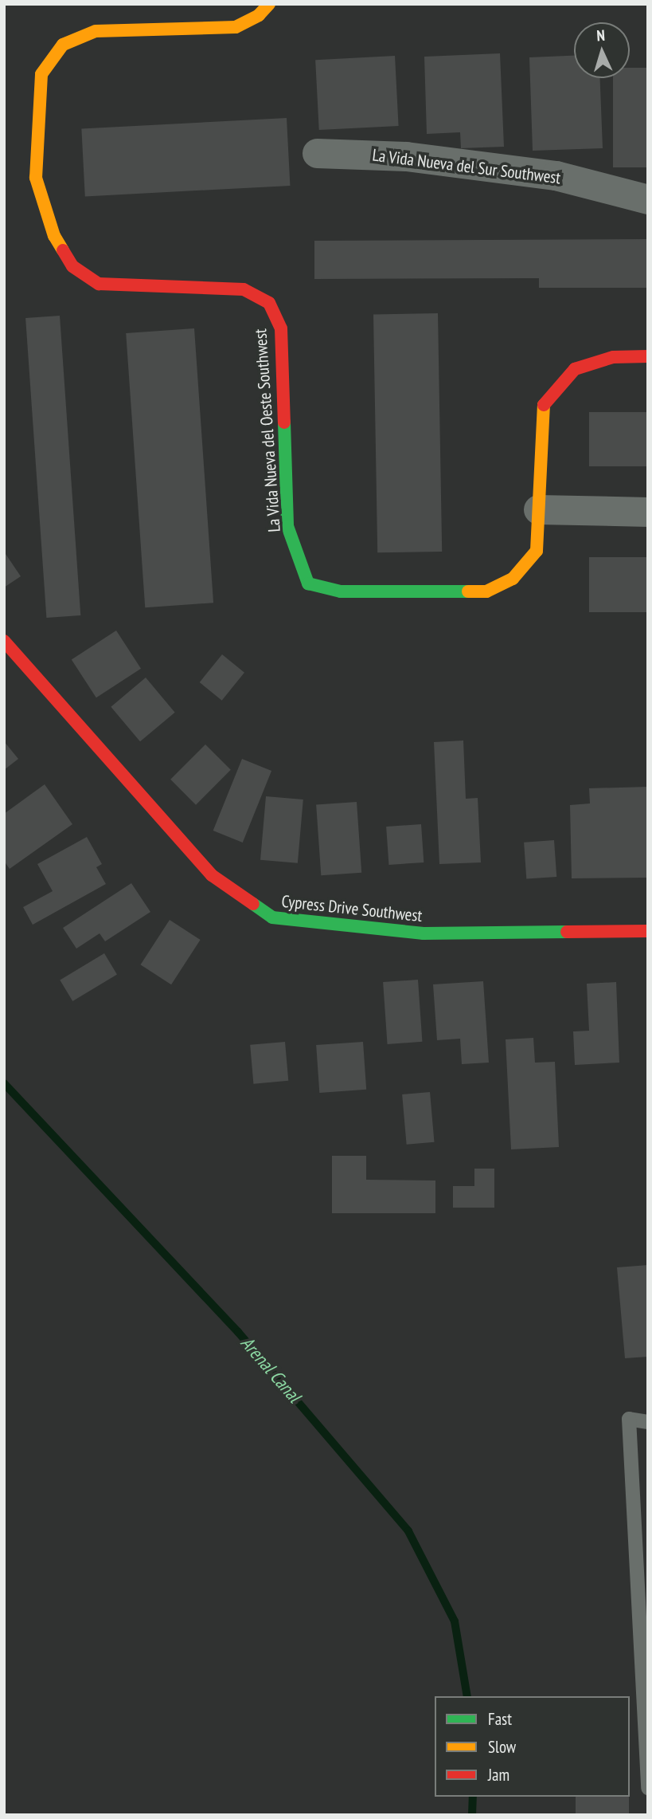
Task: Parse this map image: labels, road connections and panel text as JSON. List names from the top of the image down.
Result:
{
  "streets": {
    "street": ["La Vida Nueva del Sur Southwest", "La Vida Nueva del Oeste Southwest", "Cypress Drive Southwest"]
  },
  "water": ["Arenal Canal"],
  "legend": ["Fast", "Slow", "Jam"],
  "north": "top"
}
